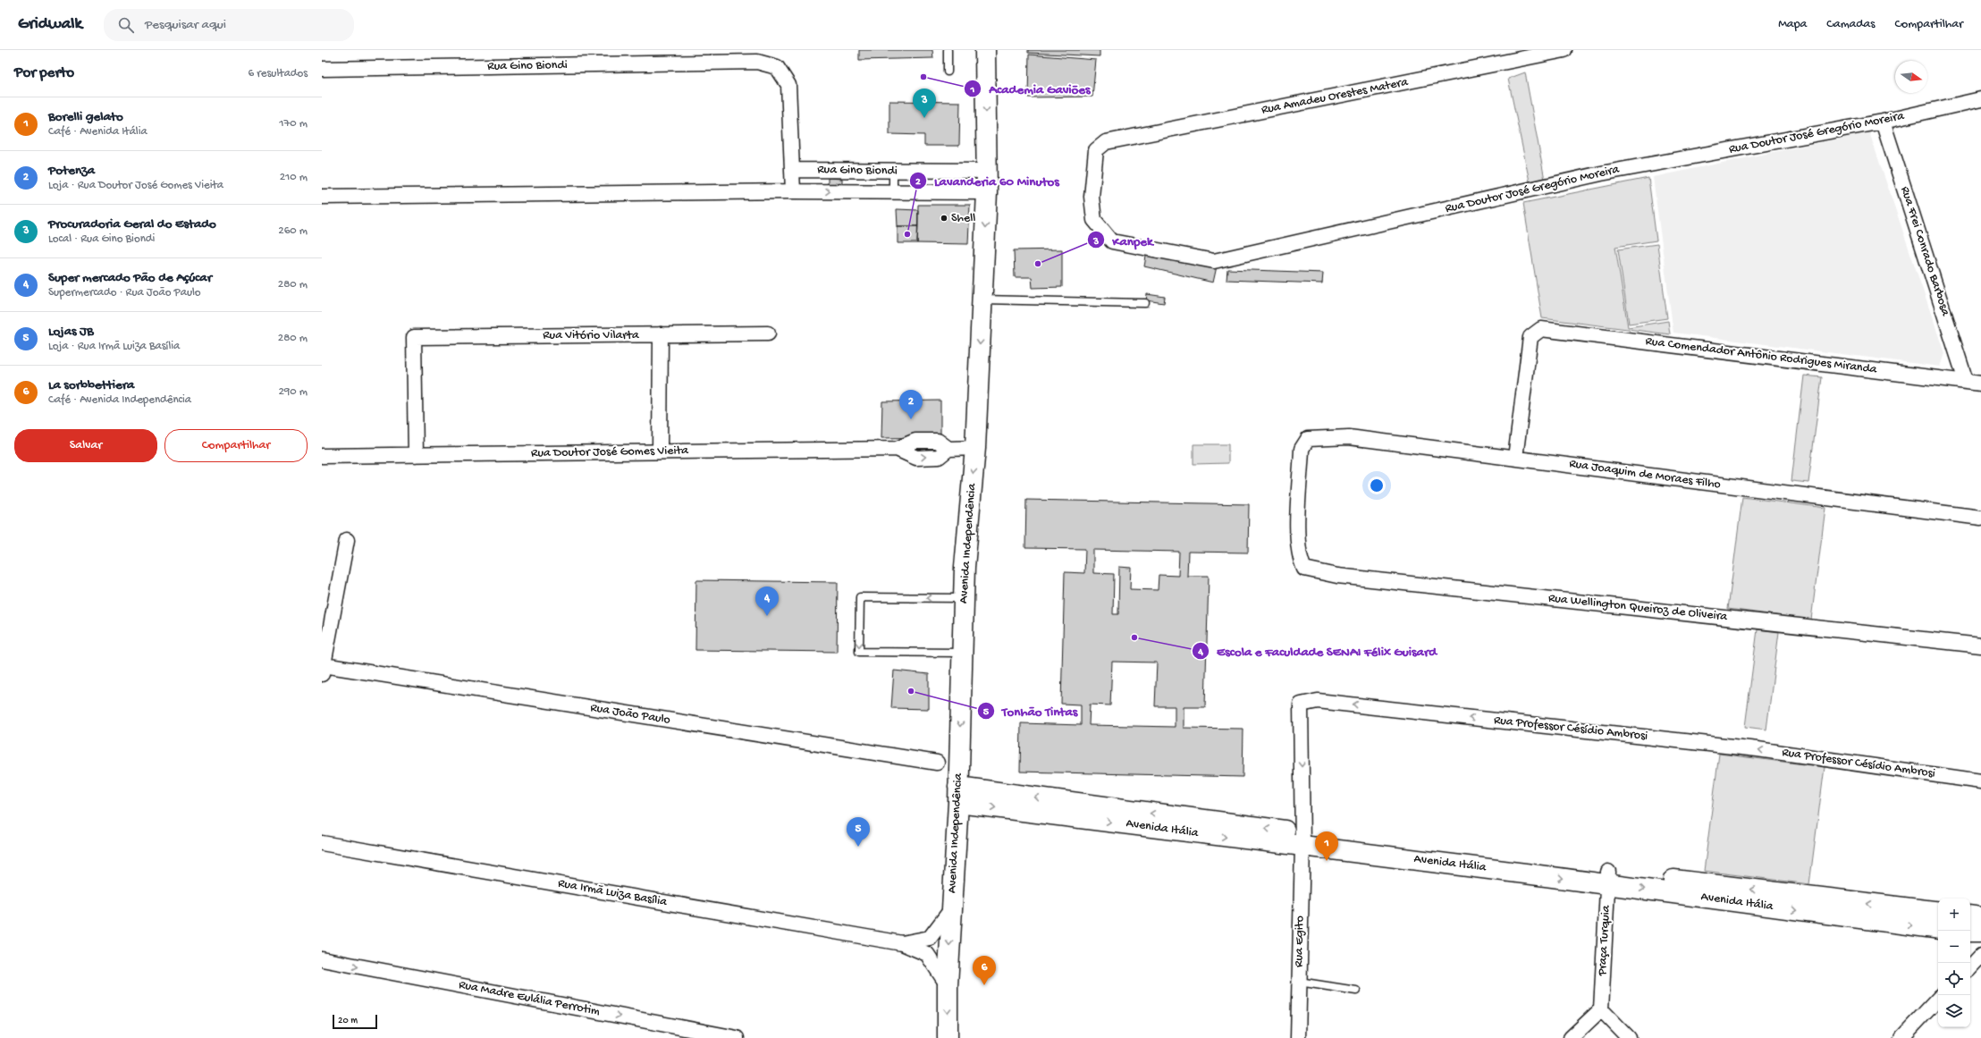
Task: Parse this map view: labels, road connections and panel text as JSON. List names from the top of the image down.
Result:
{
  "streets": {
    "main road": ["Avenida Independência", "Avenida Itália"],
    "street": [
      "Rua Gino Biondi",
      "Rua Amadeu Orestes Matera",
      "Rua Doutor José Gregório Moreira",
      "Rua Frei Conrado Barbosa",
      "Rua Vitório Vilarta",
      "Rua Comendador Antônio Rodrigues Miranda",
      "Rua Doutor José Gomes Vieita",
      "Rua Joaquim de Moraes Filho",
      "Rua Wellington Queiroz de Oliveira",
      "Rua João Paulo",
      "Rua Professor Césídio Ambrosi",
      "Rua Irmã Luiza Basília",
      "Praça Turquia",
      "Rua Egito",
      "Rua Madre Eulália Perrotim"
    ]
  },
  "crossings": [
    ["Rua Gino Biondi", "Avenida Independência"],
    ["Rua Amadeu Orestes Matera", "Rua Doutor José Gregório Moreira"],
    ["Rua Doutor José Gregório Moreira", "Rua Frei Conrado Barbosa"],
    ["Rua Frei Conrado Barbosa", "Rua Comendador Antônio Rodrigues Miranda"],
    ["Rua Vitório Vilarta", "Rua Doutor José Gomes Vieita"],
    ["Rua Comendador Antônio Rodrigues Miranda", "Rua Joaquim de Moraes Filho"],
    ["Rua Doutor José Gomes Vieita", "Avenida Independência"],
    ["Rua Joaquim de Moraes Filho", "Rua Wellington Queiroz de Oliveira"],
    ["Avenida Independência", "Avenida Itália"],
    ["Avenida Independência", "Rua Irmã Luiza Basília"],
    ["Rua Professor Césídio Ambrosi", "Avenida Itália"],
    ["Rua Professor Césídio Ambrosi", "Rua Egito"],
    ["Avenida Itália", "Praça Turquia"],
    ["Avenida Itália", "Rua Egito"]
  ],
  "one_way": ["Avenida Independência", "Rua Professor Césídio Ambrosi", "Rua Madre Eulália Perrotim"],
  "places": [
    "Academia Gaviões",
    "Shell",
    "Lavanderia 60 Minutos",
    "Kanpek",
    "Escola e Faculdade SENAI Félix Guisard",
    "Tonhão Tintas"
  ],
  "scale_bar": "20 m",
  "north": "right",
  "page": {
    "header": "Gridwalk",
    "search": "Pesquisar aqui",
    "nav": ["Mapa", "Camadas", "Compartilhar"],
    "heading": ["Por perto", "6 resultados"],
    "pins": [
      "3",
      "2",
      "4",
      "5",
      "1",
      "6"
    ],
    "list": [
      {
        "mark": "1",
        "name": "Borelli gelato",
        "note": "Café · Avenida Itália",
        "value": "170 m"
      },
      {
        "mark": "2",
        "name": "Potenza",
        "note": "Loja · Rua Doutor José Gomes Vieita",
        "value": "210 m"
      },
      {
        "mark": "3",
        "name": "Procuradoria Geral do Estado",
        "note": "Local · Rua Gino Biondi",
        "value": "260 m"
      },
      {
        "mark": "4",
        "name": "Super mercado Pão de Açúcar",
        "note": "Supermercado · Rua João Paulo",
        "value": "280 m"
      },
      {
        "mark": "5",
        "name": "Lojas JB",
        "note": "Loja · Rua Irmã Luiza Basília",
        "value": "280 m"
      },
      {
        "mark": "6",
        "name": "La sorbbettiera",
        "note": "Café · Avenida Independência",
        "value": "290 m"
      }
    ],
    "buttons": ["Salvar", "Compartilhar"],
    "map_buttons": ["+", "−"],
    "scale": "20 m"
  }
}
